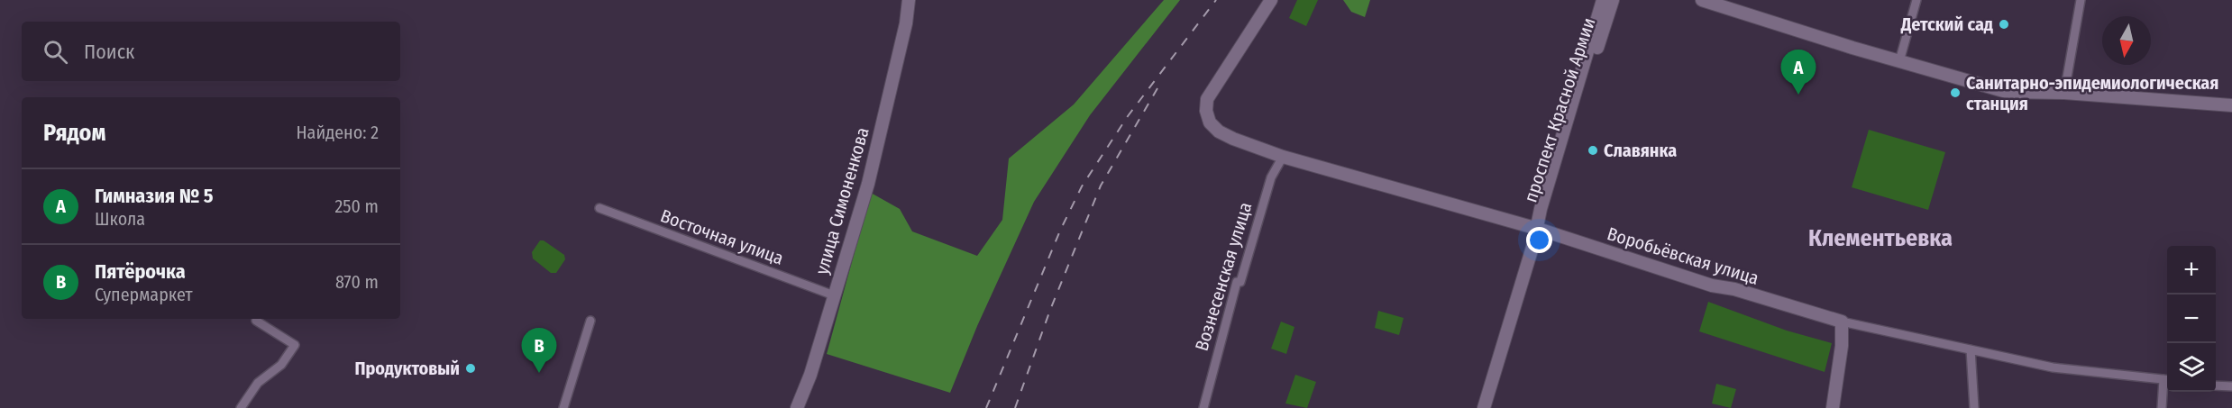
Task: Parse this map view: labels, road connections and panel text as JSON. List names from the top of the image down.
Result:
{
  "streets": {
    "main road": ["проспект Красной Армии", "улица Симоненкова", "Воробьёвская улица"],
    "street": ["Восточная улица", "Вознесенская улица"]
  },
  "crossings": [
    ["проспект Красной Армии", "Воробьёвская улица"],
    ["улица Симоненкова", "Восточная улица"],
    ["Воробьёвская улица", "Вознесенская улица"]
  ],
  "districts": ["Клементьевка"],
  "places": [
    "Детский сад",
    "Санитарно-эпидемиологическая станция",
    "Славянка",
    "Продуктовый"
  ],
  "north": "bottom",
  "page": {
    "search": "Поиск",
    "pins": ["A", "B"],
    "heading": ["Рядом", "Найдено: 2"],
    "list": [
      {
        "mark": "A",
        "name": "Гимназия № 5",
        "note": "Школа",
        "value": "250 m"
      },
      {
        "mark": "B",
        "name": "Пятёрочка",
        "note": "Супермаркет",
        "value": "870 m"
      }
    ],
    "map_buttons": ["+", "−"]
  }
}
